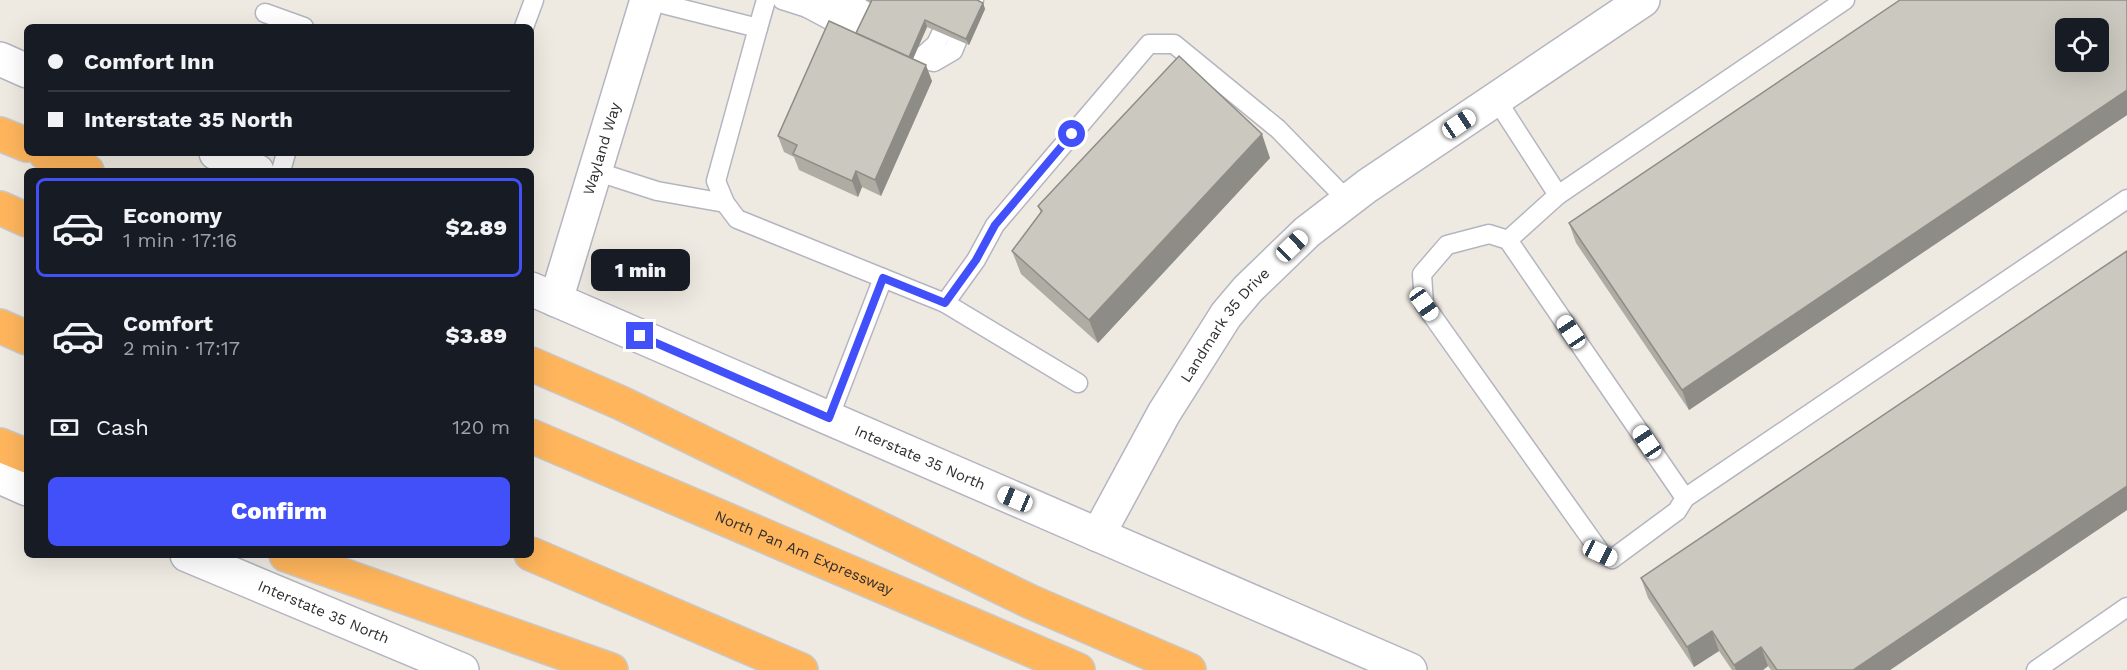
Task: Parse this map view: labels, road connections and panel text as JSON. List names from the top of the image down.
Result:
{
  "streets": {
    "highway": ["North Pan Am Expressway"],
    "main road": ["Wayland Way", "Landmark 35 Drive", "Interstate 35 North"]
  },
  "crossings": [
    ["Wayland Way", "Interstate 35 North"],
    ["Landmark 35 Drive", "Interstate 35 North"]
  ],
  "page": {
    "banner": ["Comfort Inn", "Interstate 35 North"],
    "list": [
      {
        "name": "Economy",
        "note": "1 min · 17:16",
        "value": "$2.89"
      },
      {
        "name": "Comfort",
        "note": "2 min · 17:17",
        "value": "$3.89"
      }
    ],
    "bubble": "1 min",
    "pay": ["Cash", "120 m"],
    "buttons": "Confirm"
  }
}
